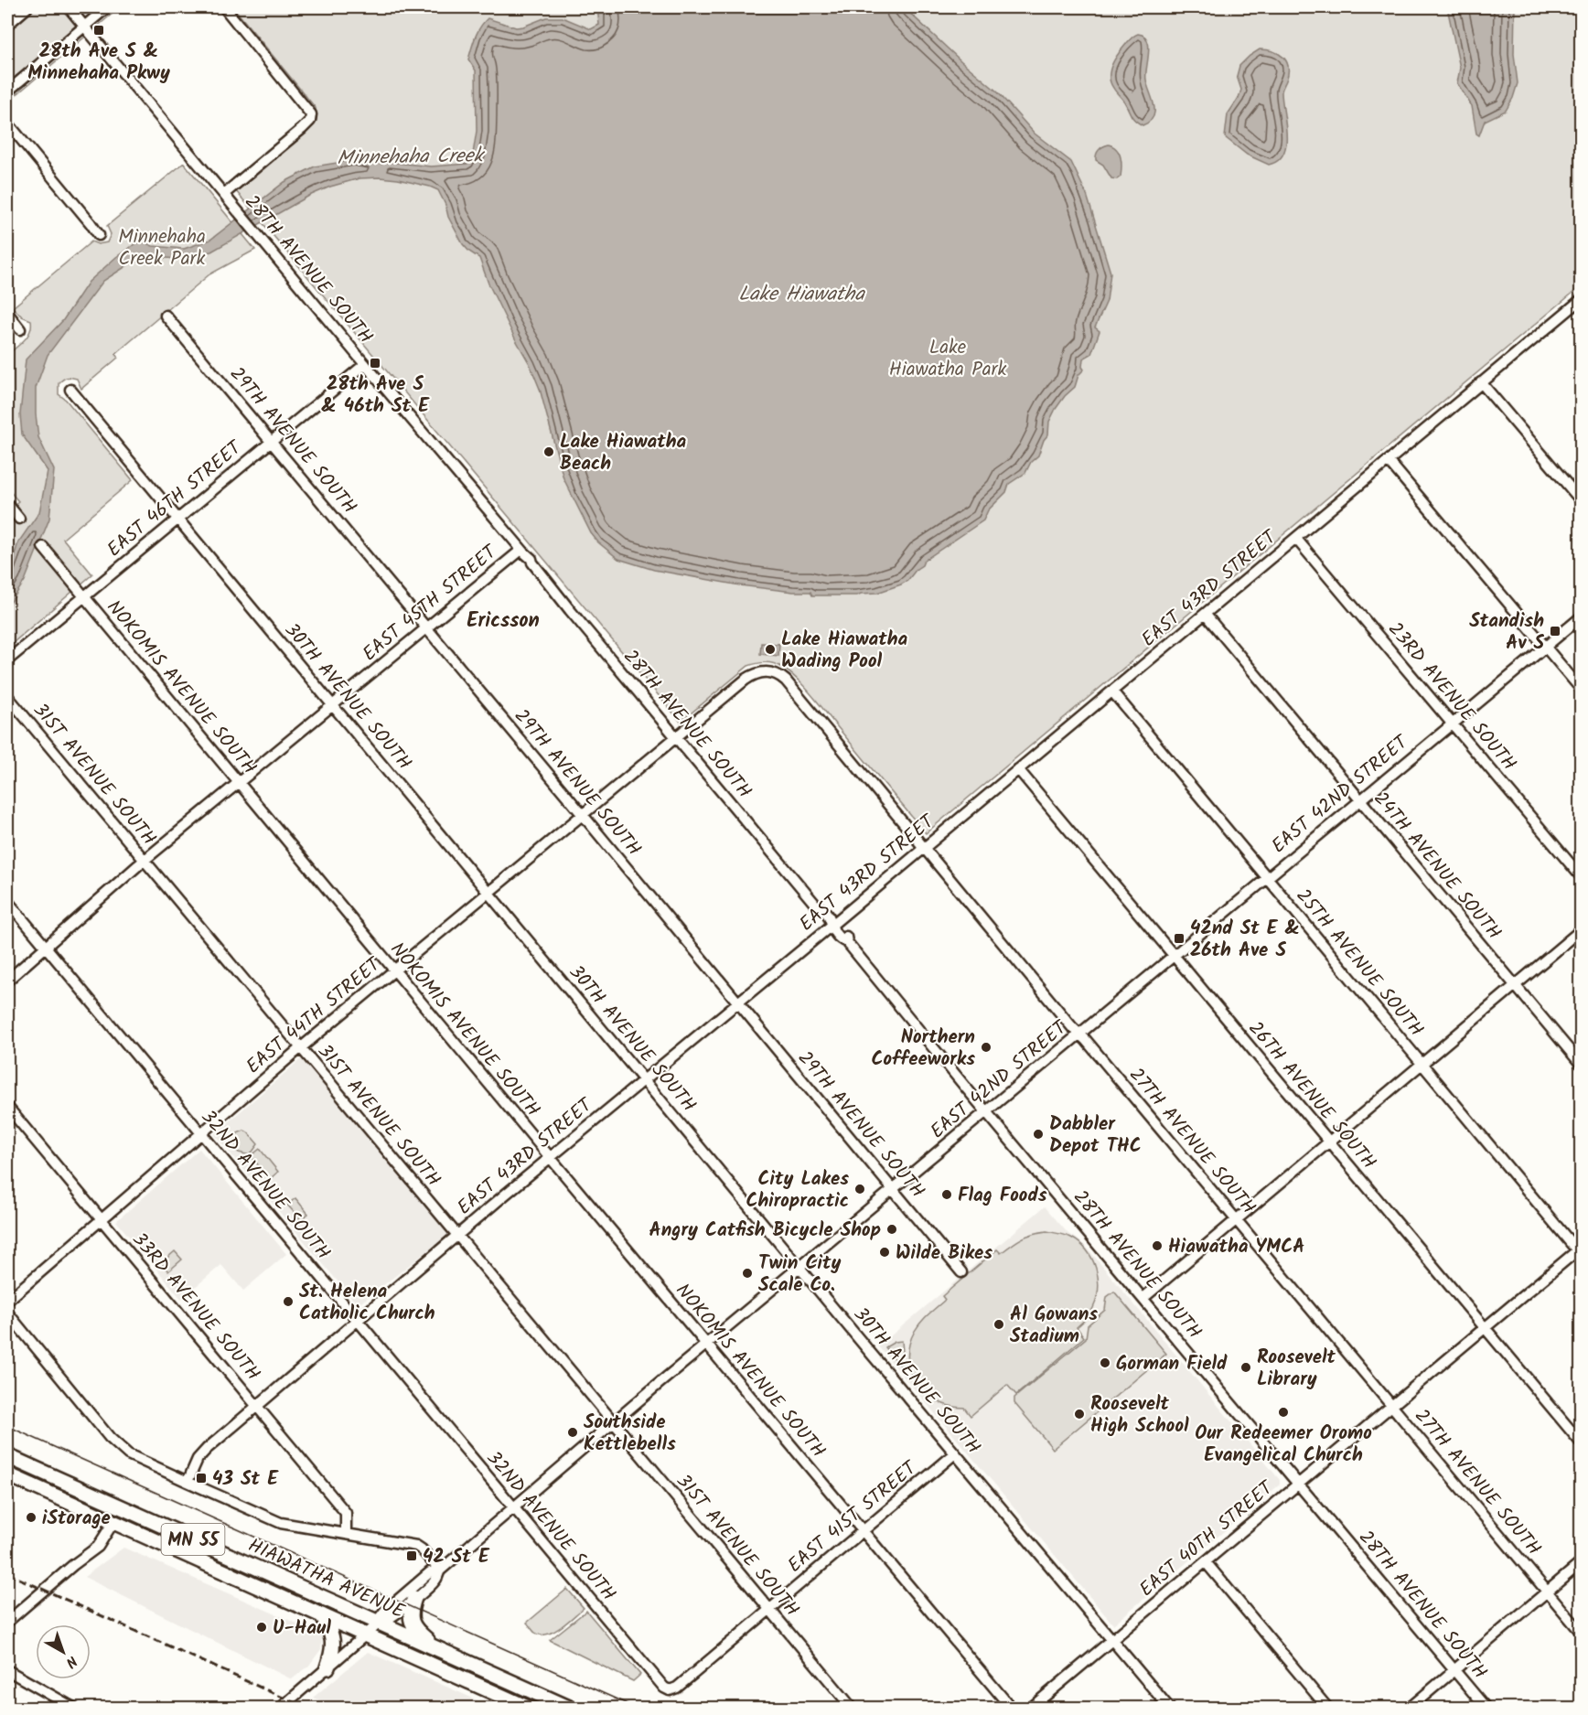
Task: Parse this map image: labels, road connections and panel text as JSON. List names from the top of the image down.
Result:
{
  "streets": {
    "highway": ["MN 55", "HIAWATHA AVENUE"],
    "street": [
      "28TH AVENUE SOUTH",
      "29TH AVENUE SOUTH",
      "EAST 46TH STREET",
      "EAST 43RD STREET",
      "EAST 45TH STREET",
      "NOKOMIS AVENUE SOUTH",
      "30TH AVENUE SOUTH",
      "23RD AVENUE SOUTH",
      "31ST AVENUE SOUTH",
      "EAST 42ND STREET",
      "24TH AVENUE SOUTH",
      "25TH AVENUE SOUTH",
      "EAST 44TH STREET",
      "26TH AVENUE SOUTH",
      "27TH AVENUE SOUTH",
      "32ND AVENUE SOUTH",
      "33RD AVENUE SOUTH",
      "EAST 41ST STREET",
      "EAST 40TH STREET"
    ]
  },
  "crossings": [
    ["28TH AVENUE SOUTH", "EAST 46TH STREET"],
    ["28TH AVENUE SOUTH", "EAST 43RD STREET"],
    ["28TH AVENUE SOUTH", "EAST 45TH STREET"],
    ["28TH AVENUE SOUTH", "EAST 42ND STREET"],
    ["28TH AVENUE SOUTH", "EAST 44TH STREET"],
    ["28TH AVENUE SOUTH", "EAST 40TH STREET"],
    ["29TH AVENUE SOUTH", "EAST 46TH STREET"],
    ["29TH AVENUE SOUTH", "EAST 43RD STREET"],
    ["29TH AVENUE SOUTH", "EAST 45TH STREET"],
    ["29TH AVENUE SOUTH", "EAST 42ND STREET"],
    ["29TH AVENUE SOUTH", "EAST 44TH STREET"],
    ["EAST 46TH STREET", "NOKOMIS AVENUE SOUTH"],
    ["EAST 46TH STREET", "30TH AVENUE SOUTH"],
    ["EAST 43RD STREET", "NOKOMIS AVENUE SOUTH"],
    ["EAST 43RD STREET", "30TH AVENUE SOUTH"],
    ["EAST 43RD STREET", "23RD AVENUE SOUTH"],
    ["EAST 43RD STREET", "31ST AVENUE SOUTH"],
    ["EAST 43RD STREET", "24TH AVENUE SOUTH"],
    ["EAST 43RD STREET", "25TH AVENUE SOUTH"],
    ["EAST 43RD STREET", "26TH AVENUE SOUTH"],
    ["EAST 43RD STREET", "27TH AVENUE SOUTH"],
    ["EAST 43RD STREET", "32ND AVENUE SOUTH"],
    ["EAST 43RD STREET", "33RD AVENUE SOUTH"],
    ["EAST 45TH STREET", "NOKOMIS AVENUE SOUTH"],
    ["EAST 45TH STREET", "30TH AVENUE SOUTH"],
    ["EAST 45TH STREET", "31ST AVENUE SOUTH"],
    ["EAST 45TH STREET", "32ND AVENUE SOUTH"],
    ["NOKOMIS AVENUE SOUTH", "EAST 42ND STREET"],
    ["NOKOMIS AVENUE SOUTH", "EAST 44TH STREET"],
    ["NOKOMIS AVENUE SOUTH", "EAST 41ST STREET"],
    ["30TH AVENUE SOUTH", "EAST 42ND STREET"],
    ["30TH AVENUE SOUTH", "EAST 44TH STREET"],
    ["30TH AVENUE SOUTH", "EAST 41ST STREET"],
    ["30TH AVENUE SOUTH", "EAST 40TH STREET"],
    ["23RD AVENUE SOUTH", "EAST 42ND STREET"],
    ["31ST AVENUE SOUTH", "EAST 42ND STREET"],
    ["31ST AVENUE SOUTH", "EAST 44TH STREET"],
    ["31ST AVENUE SOUTH", "EAST 41ST STREET"],
    ["EAST 42ND STREET", "24TH AVENUE SOUTH"],
    ["EAST 42ND STREET", "25TH AVENUE SOUTH"],
    ["EAST 42ND STREET", "26TH AVENUE SOUTH"],
    ["EAST 42ND STREET", "27TH AVENUE SOUTH"],
    ["EAST 42ND STREET", "32ND AVENUE SOUTH"],
    ["EAST 42ND STREET", "HIAWATHA AVENUE"],
    ["25TH AVENUE SOUTH", "EAST 40TH STREET"],
    ["EAST 44TH STREET", "27TH AVENUE SOUTH"],
    ["EAST 44TH STREET", "32ND AVENUE SOUTH"],
    ["EAST 44TH STREET", "33RD AVENUE SOUTH"],
    ["26TH AVENUE SOUTH", "EAST 40TH STREET"],
    ["27TH AVENUE SOUTH", "EAST 40TH STREET"],
    ["32ND AVENUE SOUTH", "EAST 41ST STREET"]
  ],
  "districts": ["Ericsson"],
  "water": ["Minnehaha Creek", "Lake Hiawatha"],
  "parks": ["Minnehaha Creek Park", "Lake Hiawatha Park"],
  "places": {
    "transit": [
      "28th Ave S & Minnehaha Pkwy",
      "28th Ave S & 46th St E",
      "Standish Av S",
      "42nd St E & 26th Ave S",
      "43 St E",
      "42 St E"
    ],
    "other": [
      "Lake Hiawatha Beach",
      "Lake Hiawatha Wading Pool",
      "Northern Coffeeworks",
      "Dabbler Depot THC",
      "City Lakes Chiropractic",
      "Flag Foods",
      "Angry Catfish Bicycle Shop",
      "Hiawatha YMCA",
      "Wilde Bikes",
      "Twin City Scale Co.",
      "St. Helena Catholic Church",
      "Al Gowans Stadium",
      "Gorman Field",
      "Roosevelt Library",
      "Our Redeemer Oromo Evangelical Church",
      "Roosevelt High School",
      "Southside Kettlebells",
      "iStorage",
      "U-Haul"
    ]
  },
  "north": "bottom right"
}
